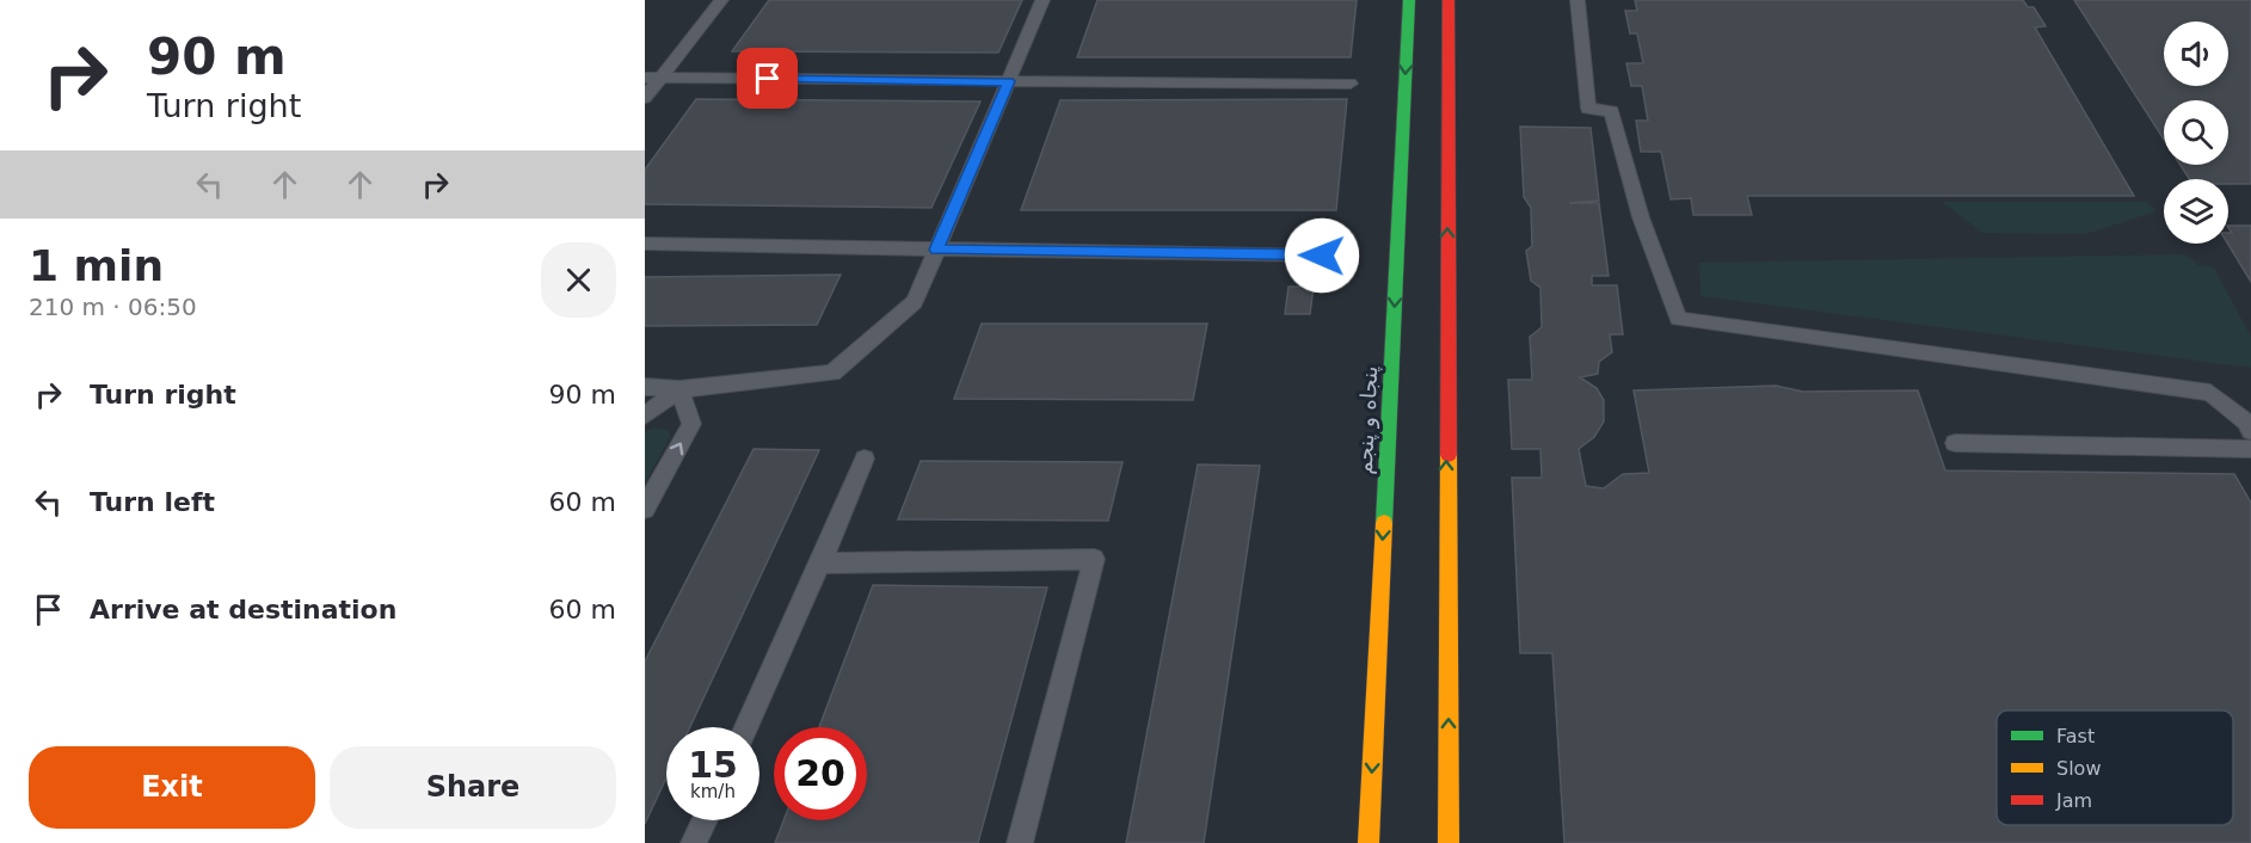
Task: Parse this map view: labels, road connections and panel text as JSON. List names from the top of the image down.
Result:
{
  "streets": {
    "main road": ["پنجاه و پنجم"]
  },
  "legend": ["Fast", "Slow", "Jam"],
  "page": {
    "turn": ["90 m", "Turn right"],
    "heading": ["1 min", "210 m · 06:50"],
    "list": [
      {
        "name": "Turn right",
        "value": "90 m"
      },
      {
        "name": "Turn left",
        "value": "60 m"
      },
      {
        "name": "Arrive at destination",
        "value": "60 m"
      }
    ],
    "speed": "15 km/h",
    "limit": "20",
    "buttons": ["Exit", "Share"]
  }
}
